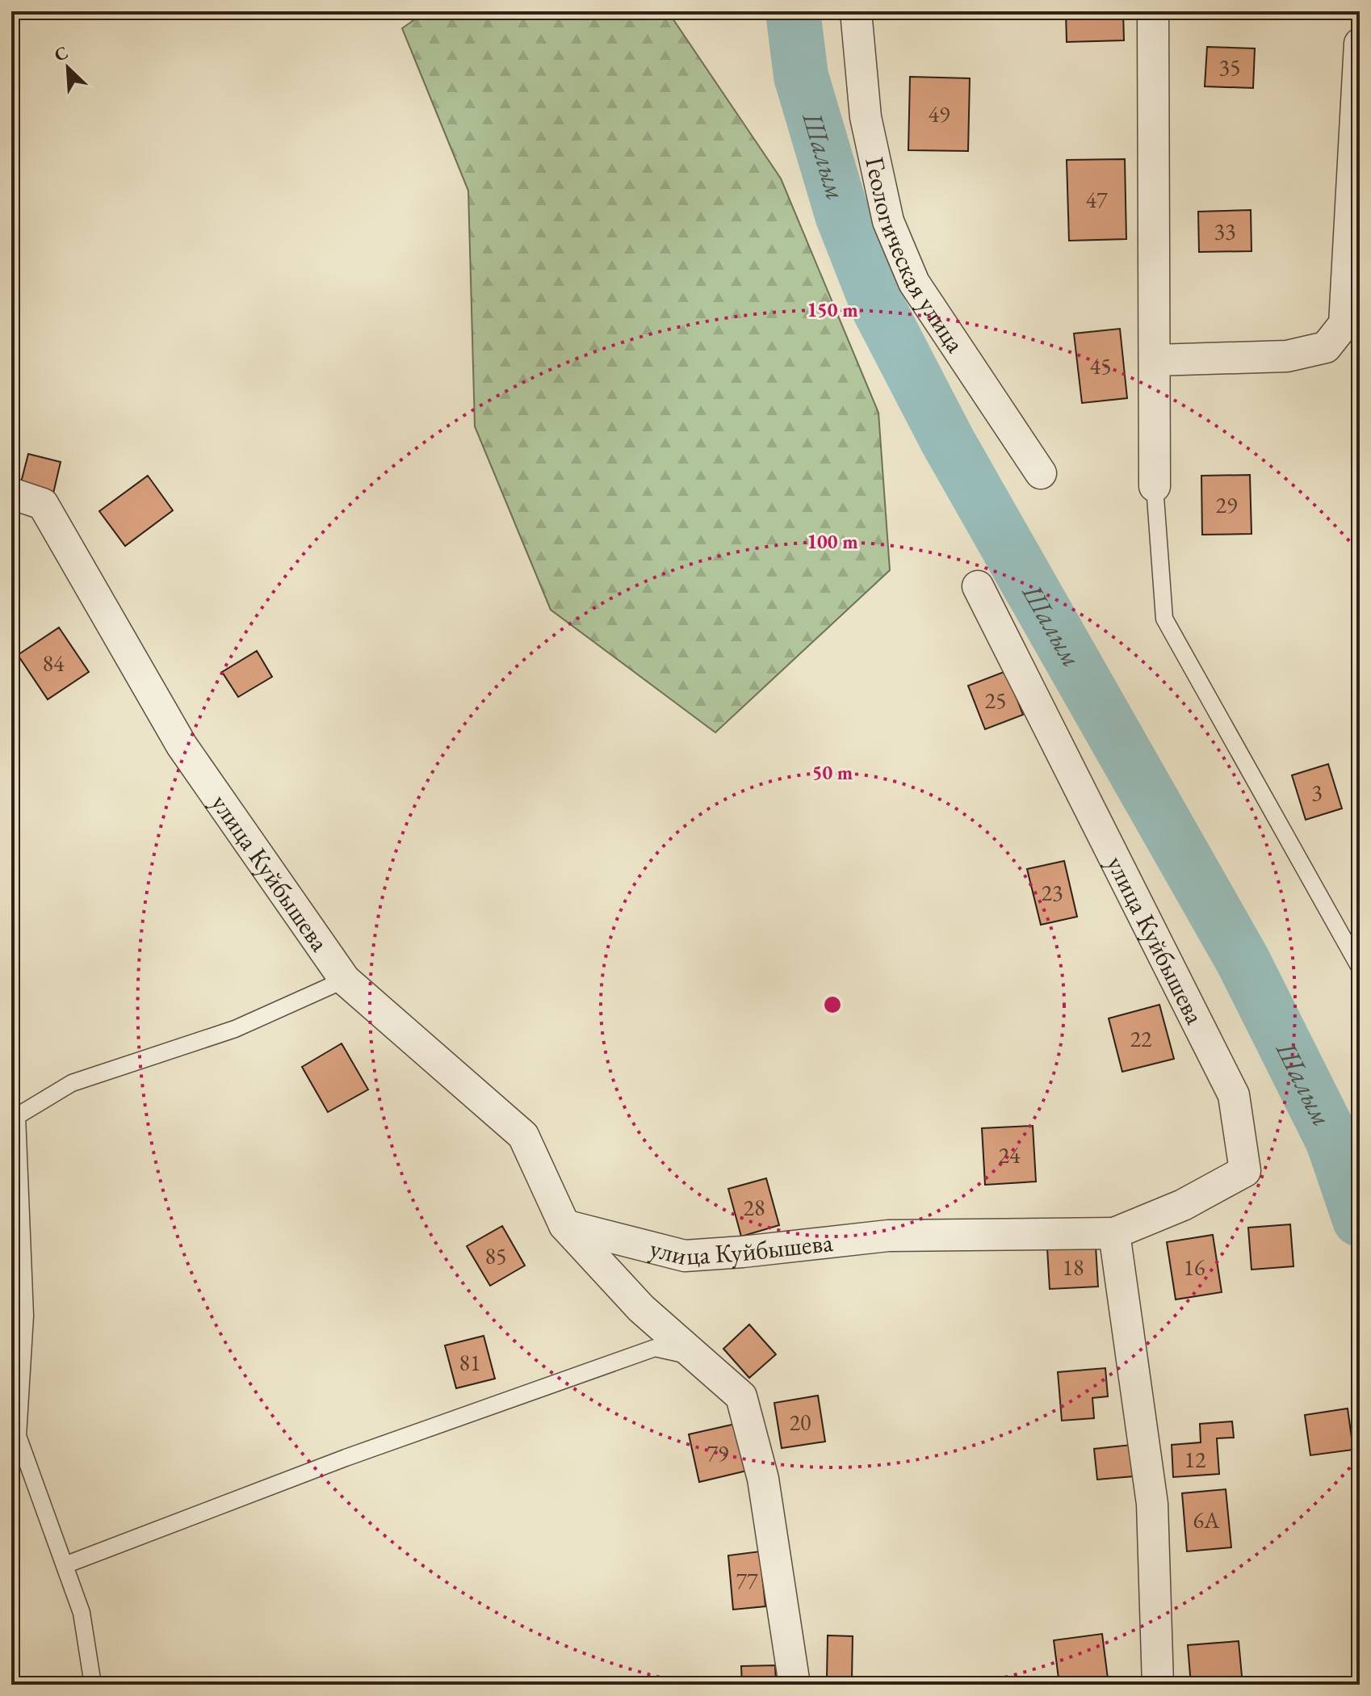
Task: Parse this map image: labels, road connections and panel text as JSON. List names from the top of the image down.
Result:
{
  "streets": {
    "street": ["Геологическая улица", "улица Куйбышева"]
  },
  "water": ["Шалым"],
  "house_numbers": [
    "35",
    "49",
    "47",
    "33",
    "45",
    "29",
    "84",
    "25",
    "3",
    "23",
    "22",
    "24",
    "28",
    "85",
    "18",
    "16",
    "81",
    "20",
    "79",
    "12",
    "6А",
    "77"
  ],
  "north": "top left",
  "rings": ["150 m", "100 m", "50 m"]
}
